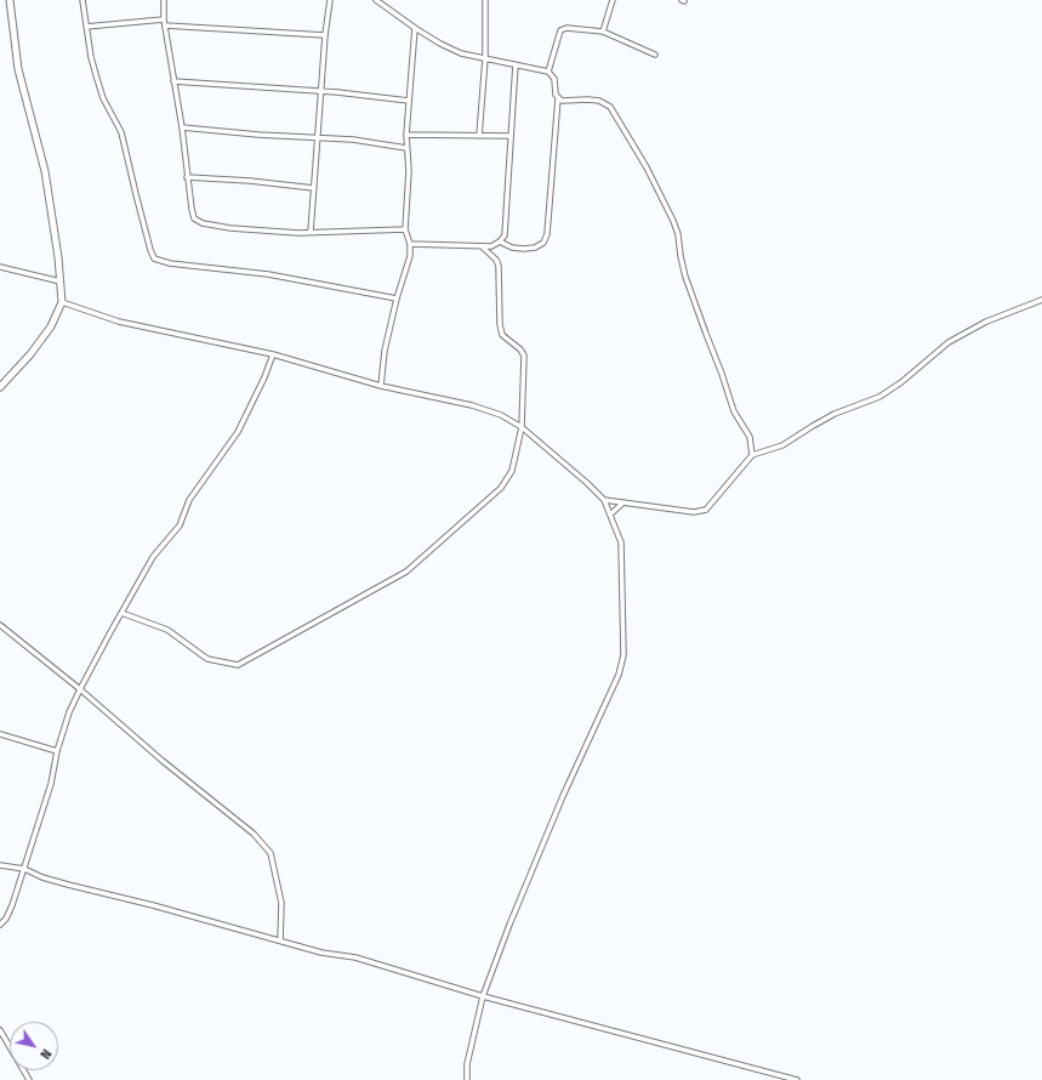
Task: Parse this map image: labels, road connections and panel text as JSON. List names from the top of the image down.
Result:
{
  "north": "bottom right"
}
